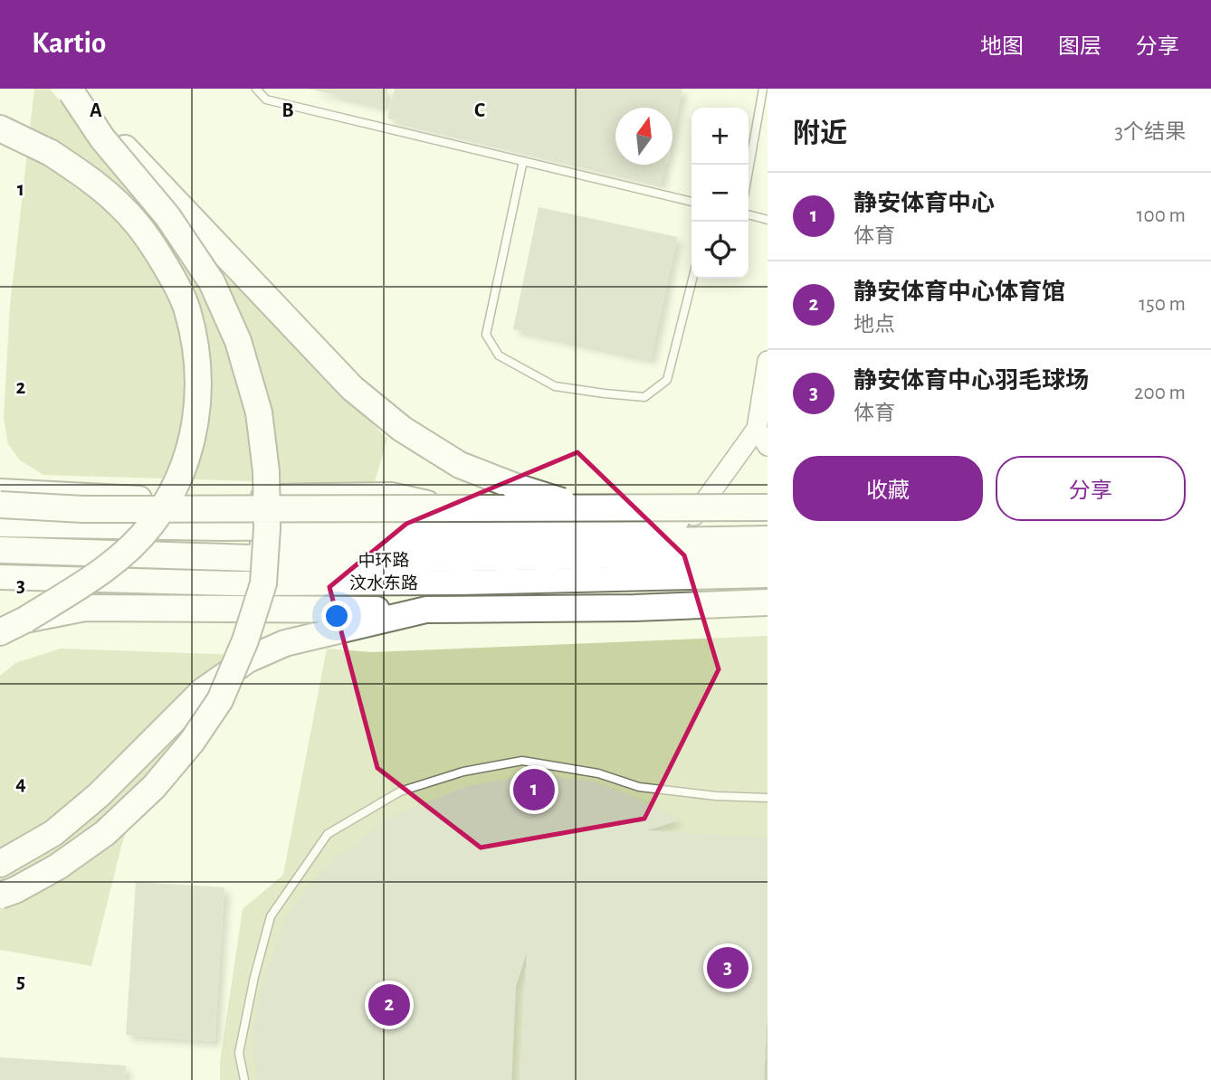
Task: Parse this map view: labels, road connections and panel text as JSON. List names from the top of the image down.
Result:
{
  "streets": {
    "highway": ["中环路"],
    "main road": ["汶水东路"]
  },
  "north": "top",
  "page": {
    "header": "Kartio",
    "nav": ["地图", "图层", "分享"],
    "heading": ["附近", "3个结果"],
    "map_buttons": ["+", "−"],
    "list": [
      {
        "mark": "1",
        "name": "静安体育中心",
        "note": "体育",
        "value": "100 m"
      },
      {
        "mark": "2",
        "name": "静安体育中心体育馆",
        "note": "地点",
        "value": "150 m"
      },
      {
        "mark": "3",
        "name": "静安体育中心羽毛球场",
        "note": "体育",
        "value": "200 m"
      }
    ],
    "buttons": ["收藏", "分享"],
    "pins": ["1", "3", "2"]
  },
  "grid": {
    "columns": ["A", "B", "C"],
    "rows": [
      "1",
      "2",
      "3",
      "4",
      "5"
    ]
  }
}
